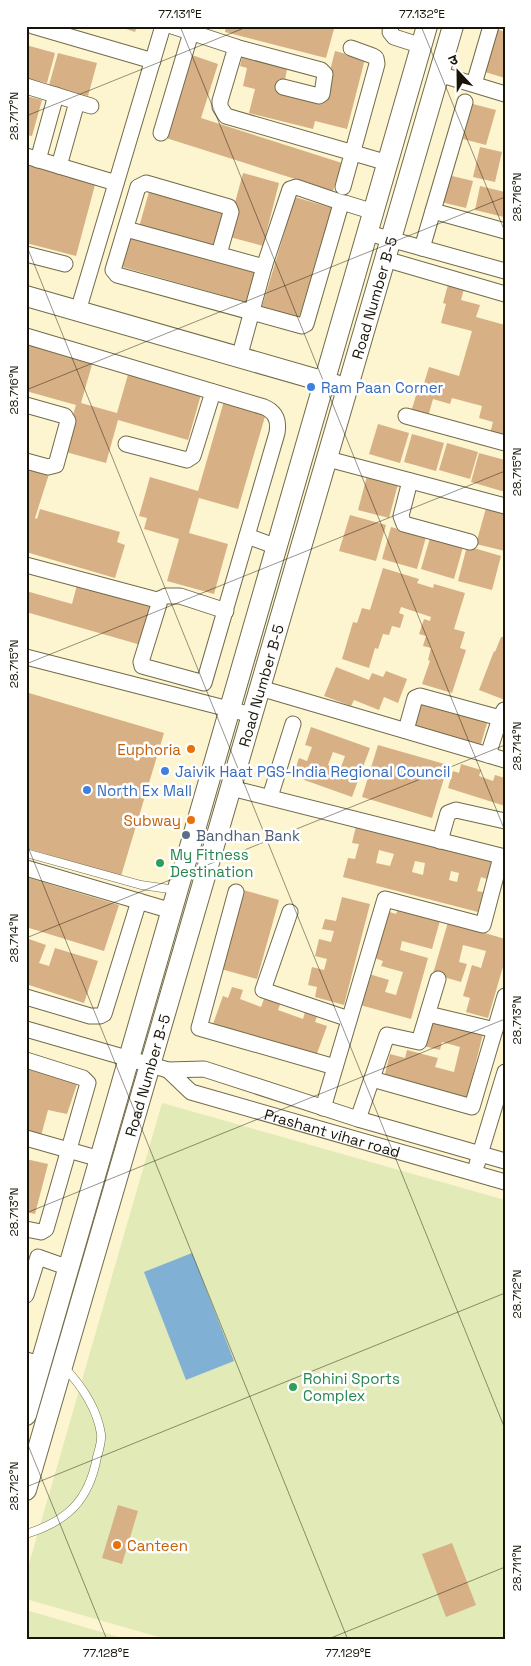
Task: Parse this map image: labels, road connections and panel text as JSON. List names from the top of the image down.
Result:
{
  "streets": {
    "street": ["Road Number B-5", "Prashant vihar road"]
  },
  "crossings": [
    ["Road Number B-5", "Prashant vihar road"]
  ],
  "places": [
    "Ram Paan Corner",
    "Euphoria",
    "Jaivik Haat PGS-India Regional Council",
    "North Ex Mall",
    "Subway",
    "Bandhan Bank",
    "My Fitness Destination",
    "Rohini Sports Complex",
    "Canteen"
  ],
  "north": "top",
  "coordinates": [
    "77.131°E",
    "77.132°E",
    "28.717°N",
    "28.716°N",
    "28.715°N",
    "28.714°N",
    "28.713°N",
    "28.712°N",
    "28.711°N",
    "77.128°E",
    "77.129°E"
  ]
}
